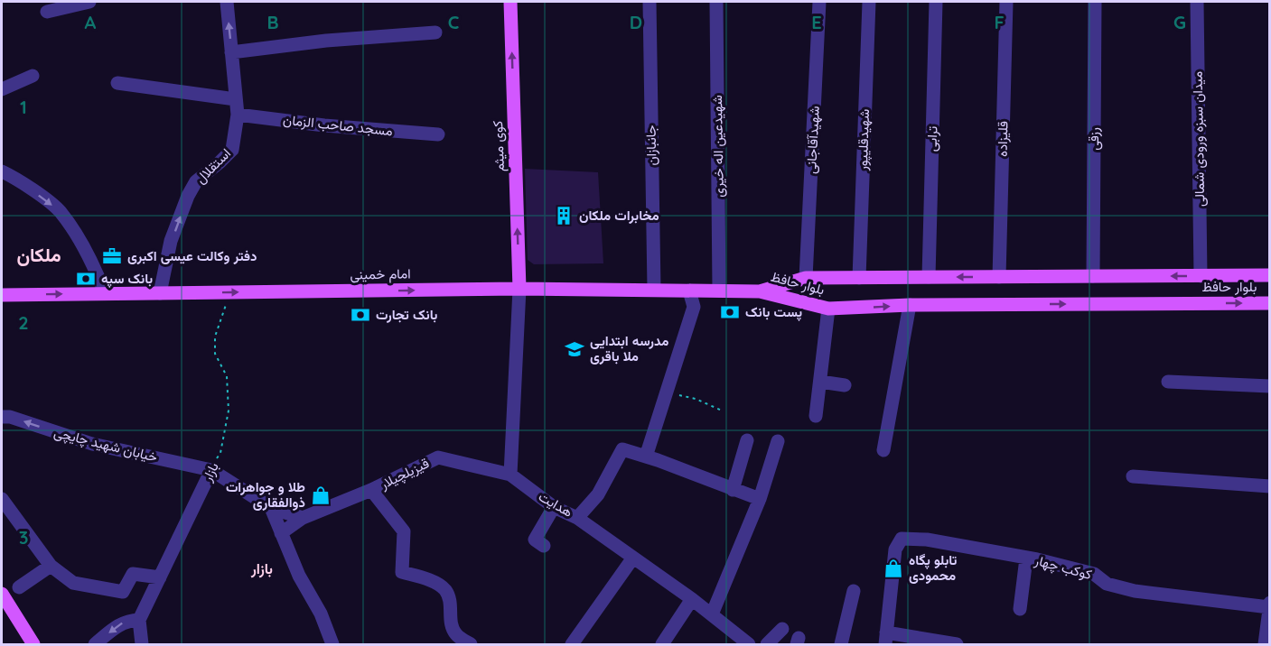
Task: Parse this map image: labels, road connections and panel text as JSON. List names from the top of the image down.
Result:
{
  "streets": {
    "main road": ["کوی میثم", "امام خمینی", "بلوار حافظ"],
    "street": [
      "مسجد صاحب الزمان",
      "ترابی",
      "قلیزاده",
      "رزقی",
      "میدان سبزه ورودی شمالی",
      "شهیدآقاجانی",
      "شهیدقلیپور",
      "جانبازان",
      "شهیدعین اله خیری",
      "استقلال",
      "خیابان شهید چایچی",
      "بازار",
      "قیزیلچیلار",
      "هدایت",
      "کوکب چهار"
    ]
  },
  "crossings": [
    ["مسجد صاحب الزمان", "استقلال"],
    ["ترابی", "بلوار حافظ"],
    ["قلیزاده", "بلوار حافظ"],
    ["رزقی", "بلوار حافظ"],
    ["میدان سبزه ورودی شمالی", "بلوار حافظ"],
    ["شهیدآقاجانی", "بلوار حافظ"],
    ["شهیدقلیپور", "بلوار حافظ"],
    ["جانبازان", "امام خمینی"],
    ["کوی میثم", "امام خمینی"],
    ["شهیدعین اله خیری", "امام خمینی"],
    ["استقلال", "امام خمینی"],
    ["امام خمینی", "بلوار حافظ"],
    ["امام خمینی", "بازار"],
    ["خیابان شهید چایچی", "بازار"],
    ["قیزیلچیلار", "هدایت"]
  ],
  "one_way": [
    "کوی میثم",
    "استقلال",
    "امام خمینی",
    "خیابان شهید چایچی"
  ],
  "districts": ["ملکان", "بازار"],
  "places": {
    "building": ["مخابرات ملکان"],
    "office": ["دفتر وکالت عیسی اکبری"],
    "bank": ["بانک سپه", "پست بانک", "بانک تجارت"],
    "school or university": ["مدرسه ابتدایی ملا باقری"],
    "shop": ["طلا و جواهرات ذوالفقاری", "تابلو پگاه محمودی"]
  },
  "grid": {
    "columns": [
      "A",
      "B",
      "C",
      "D",
      "E",
      "F",
      "G"
    ],
    "rows": ["1", "2", "3"]
  }
}
